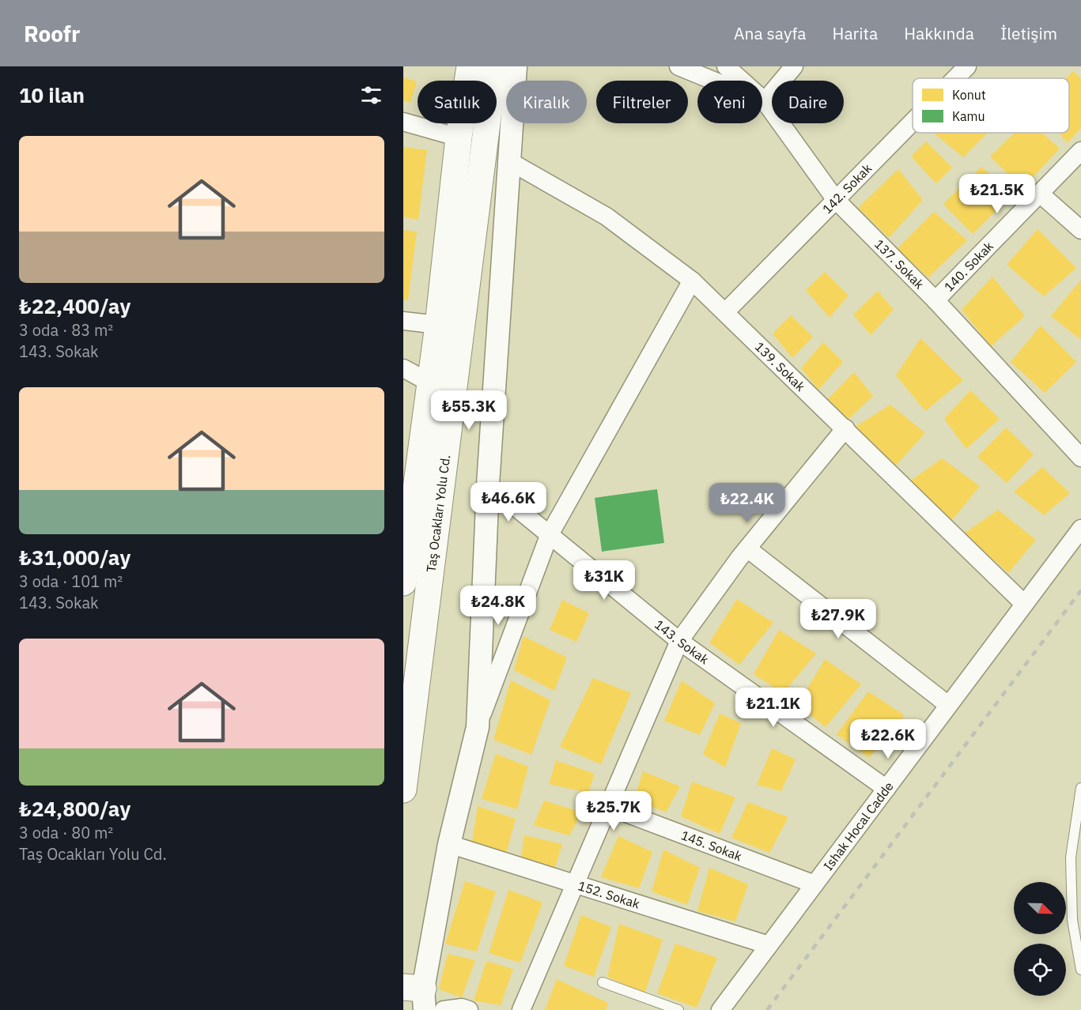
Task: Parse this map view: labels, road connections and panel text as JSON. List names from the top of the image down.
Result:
{
  "streets": {
    "main road": ["Taş Ocakları Yolu Cd."],
    "street": [
      "142. Sokak",
      "137. Sokak",
      "140. Sokak",
      "139. Sokak",
      "143. Sokak",
      "Ishak Hocal Cadde",
      "145. Sokak",
      "152. Sokak"
    ]
  },
  "crossings": [
    ["142. Sokak", "137. Sokak"],
    ["142. Sokak", "139. Sokak"],
    ["137. Sokak", "140. Sokak"],
    ["139. Sokak", "Ishak Hocal Cadde"],
    ["143. Sokak", "Ishak Hocal Cadde"],
    ["Ishak Hocal Cadde", "145. Sokak"],
    ["Ishak Hocal Cadde", "152. Sokak"]
  ],
  "legend": ["Konut", "Kamu"],
  "north": "bottom right",
  "page": {
    "header": "Roofr",
    "nav": [
      "Ana sayfa",
      "Harita",
      "Hakkında",
      "İletişim"
    ],
    "heading": "10 ilan",
    "chip": [
      "Satılık",
      "Kiralık",
      "Filtreler",
      "Yeni",
      "Daire"
    ],
    "list": [
      {
        "name": "₺22,400/ay",
        "note": "3 oda · 83 m² · 143. Sokak"
      },
      {
        "name": "₺31,000/ay",
        "note": "3 oda · 101 m² · 143. Sokak"
      },
      {
        "name": "₺24,800/ay",
        "note": "3 oda · 80 m² · Taş Ocakları Yolu Cd."
      }
    ],
    "price": [
      "₺21.5K",
      "₺55.3K",
      "₺46.6K",
      "₺22.4K",
      "₺31K",
      "₺24.8K",
      "₺27.9K",
      "₺21.1K",
      "₺22.6K",
      "₺25.7K"
    ]
  }
}
